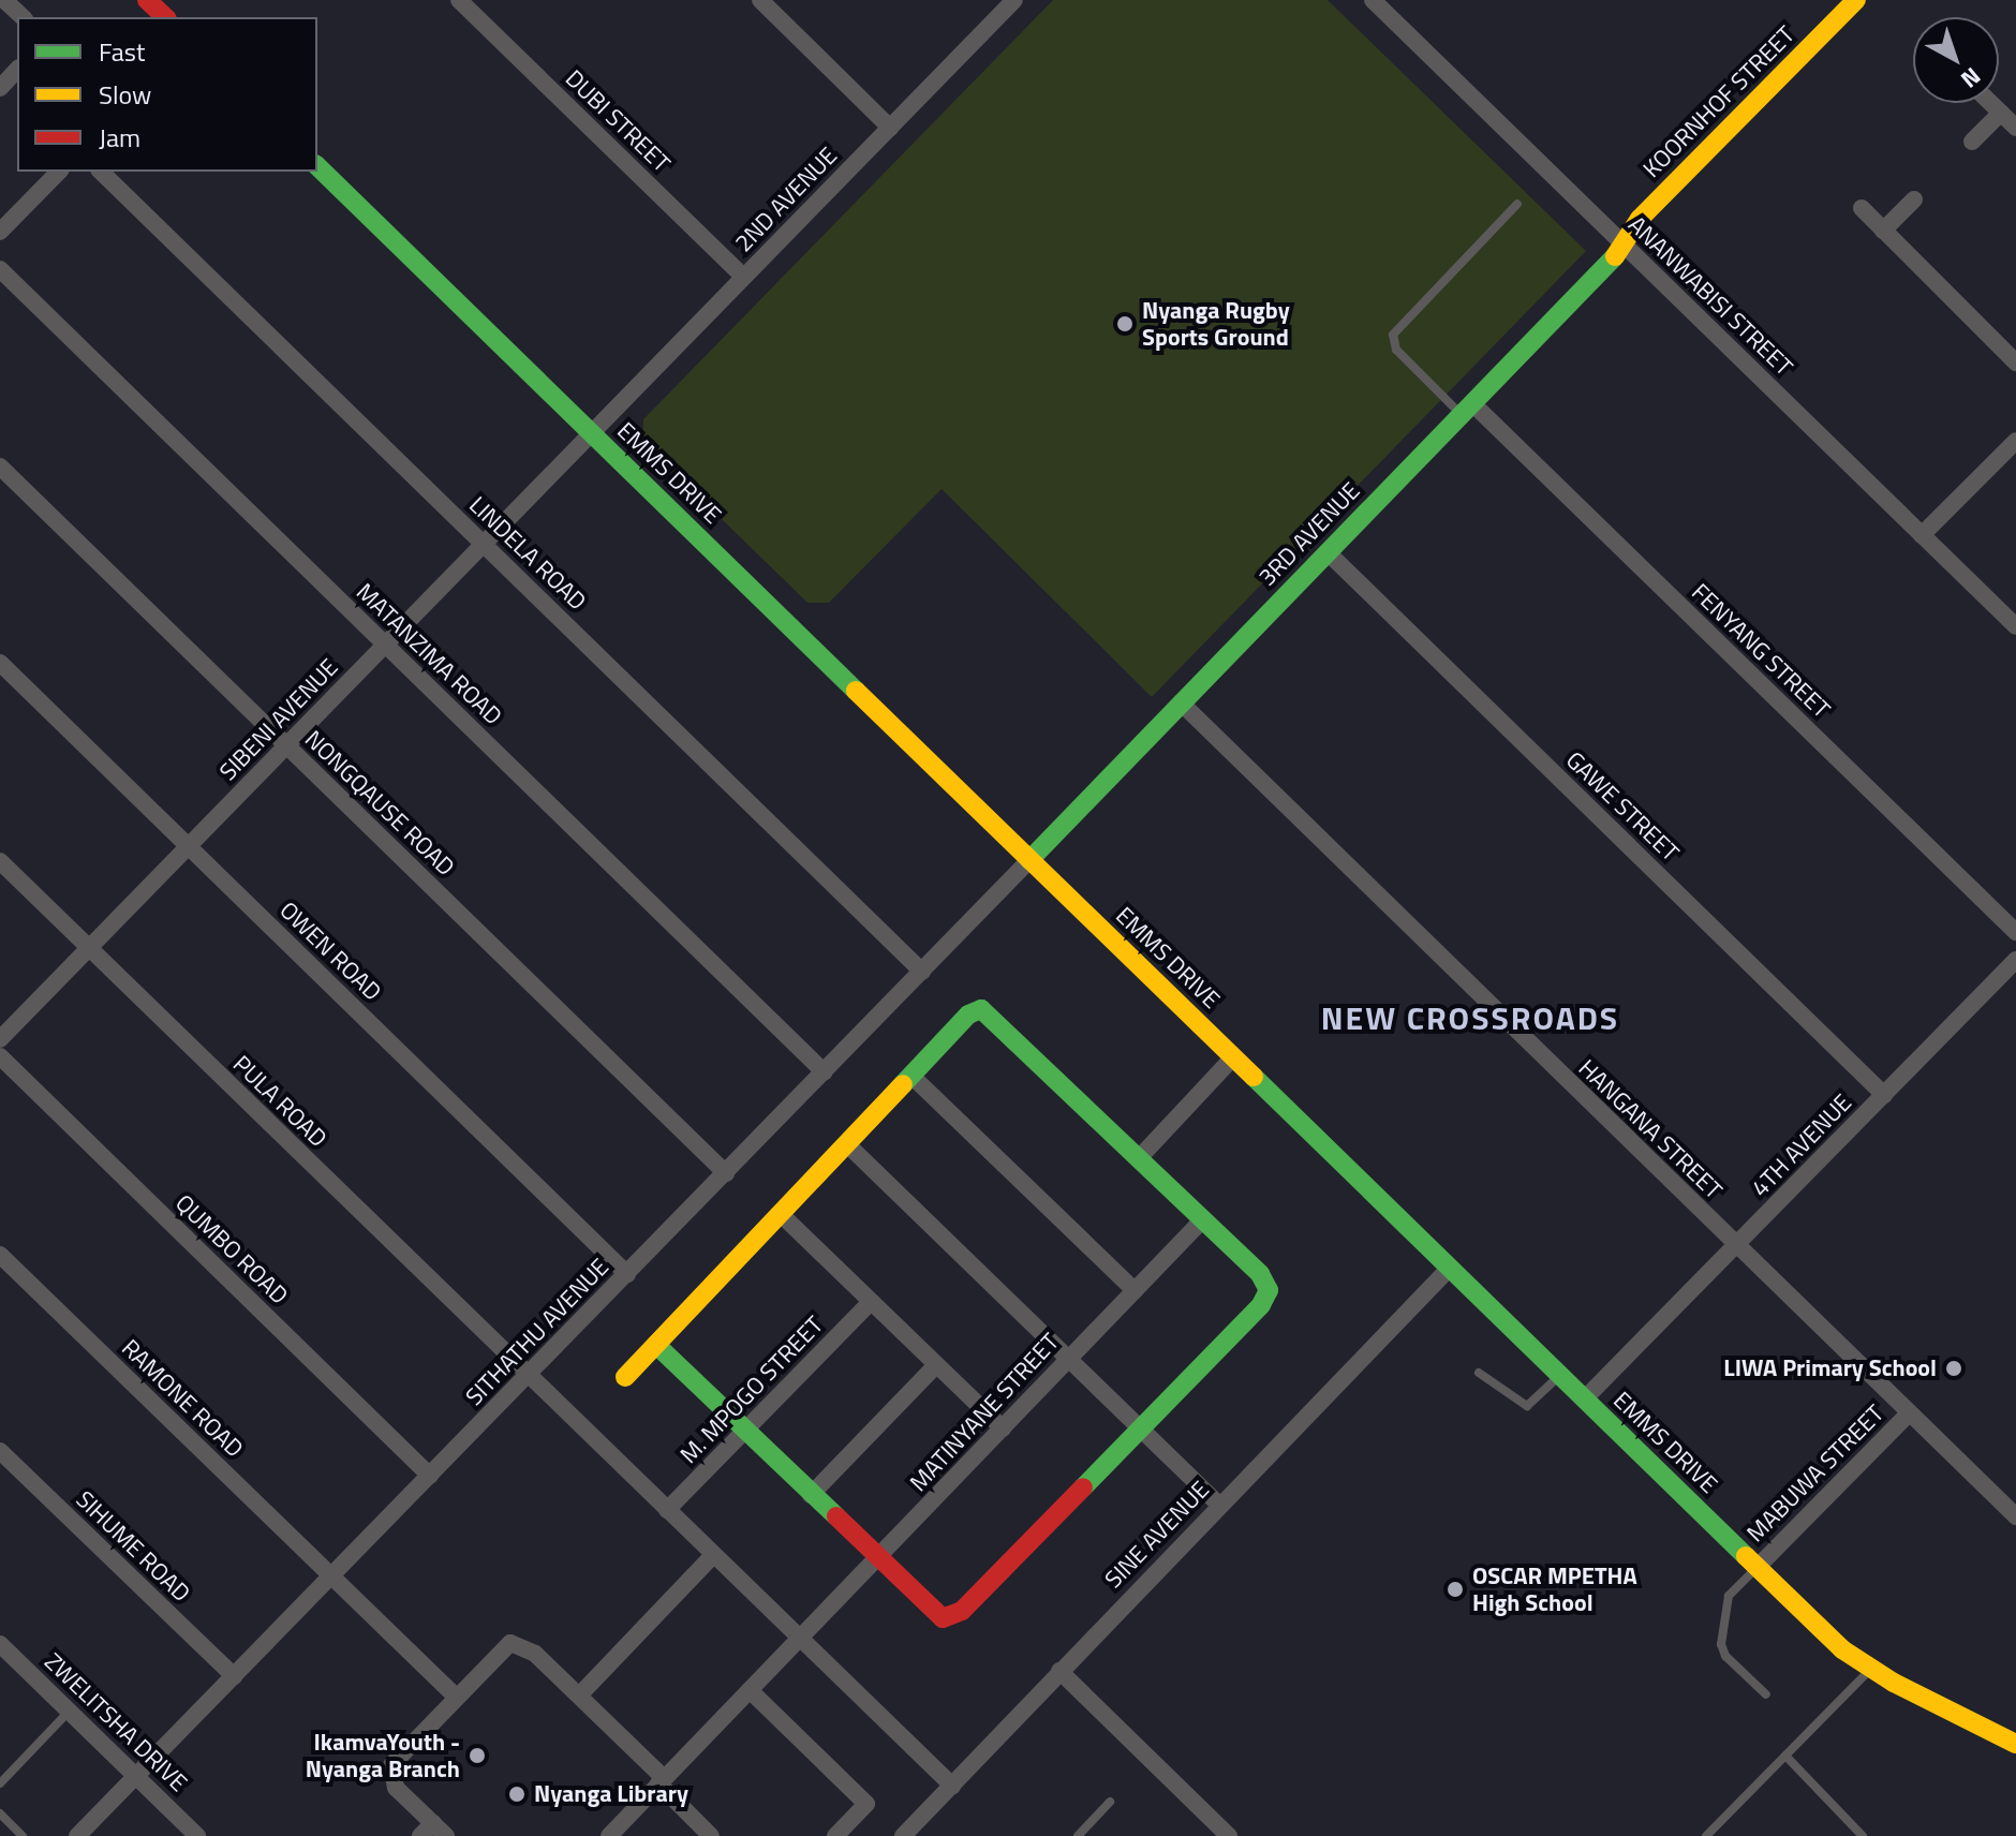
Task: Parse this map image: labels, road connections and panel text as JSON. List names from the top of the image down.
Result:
{
  "streets": {
    "street": [
      "KOORNHOF STREET",
      "DUBI STREET",
      "2ND AVENUE",
      "ANANWABISI STREET",
      "EMMS DRIVE",
      "3RD AVENUE",
      "LINDELA ROAD",
      "FENYANG STREET",
      "MATANZIMA ROAD",
      "SIBENI AVENUE",
      "NONGQAUSE ROAD",
      "GAWE STREET",
      "OWEN ROAD",
      "PULA ROAD",
      "HANGANA STREET",
      "4TH AVENUE",
      "QUMBO ROAD",
      "SITHATHU AVENUE",
      "M. MPOGO STREET",
      "RAMONE ROAD",
      "MATINYANE STREET",
      "MABUWA STREET",
      "SINE AVENUE",
      "SIHUME ROAD",
      "ZWELITSHA DRIVE"
    ]
  },
  "crossings": [
    ["KOORNHOF STREET", "ANANWABISI STREET"],
    ["KOORNHOF STREET", "3RD AVENUE"],
    ["DUBI STREET", "2ND AVENUE"],
    ["2ND AVENUE", "EMMS DRIVE"],
    ["2ND AVENUE", "SIBENI AVENUE"],
    ["ANANWABISI STREET", "3RD AVENUE"],
    ["EMMS DRIVE", "3RD AVENUE"],
    ["EMMS DRIVE", "SIBENI AVENUE"],
    ["EMMS DRIVE", "4TH AVENUE"],
    ["EMMS DRIVE", "SITHATHU AVENUE"],
    ["EMMS DRIVE", "MABUWA STREET"],
    ["EMMS DRIVE", "SINE AVENUE"],
    ["3RD AVENUE", "FENYANG STREET"],
    ["3RD AVENUE", "GAWE STREET"],
    ["3RD AVENUE", "HANGANA STREET"],
    ["3RD AVENUE", "SITHATHU AVENUE"],
    ["LINDELA ROAD", "SIBENI AVENUE"],
    ["LINDELA ROAD", "SITHATHU AVENUE"],
    ["MATANZIMA ROAD", "SIBENI AVENUE"],
    ["MATANZIMA ROAD", "SITHATHU AVENUE"],
    ["SIBENI AVENUE", "NONGQAUSE ROAD"],
    ["SIBENI AVENUE", "OWEN ROAD"],
    ["SIBENI AVENUE", "PULA ROAD"],
    ["NONGQAUSE ROAD", "SITHATHU AVENUE"],
    ["GAWE STREET", "4TH AVENUE"],
    ["OWEN ROAD", "SITHATHU AVENUE"],
    ["PULA ROAD", "SITHATHU AVENUE"],
    ["PULA ROAD", "M. MPOGO STREET"],
    ["PULA ROAD", "MATINYANE STREET"],
    ["PULA ROAD", "SINE AVENUE"],
    ["HANGANA STREET", "4TH AVENUE"],
    ["HANGANA STREET", "MABUWA STREET"],
    ["QUMBO ROAD", "SITHATHU AVENUE"],
    ["SITHATHU AVENUE", "RAMONE ROAD"],
    ["SITHATHU AVENUE", "SIHUME ROAD"],
    ["SITHATHU AVENUE", "ZWELITSHA DRIVE"]
  ],
  "districts": ["NEW CROSSROADS"],
  "places": [
    "Nyanga Rugby Sports Ground",
    "LIWA Primary School",
    "OSCAR MPETHA High School",
    "IkamvaYouth - Nyanga Branch",
    "Nyanga Library"
  ],
  "legend": ["Fast", "Slow", "Jam"],
  "north": "bottom right"
}
